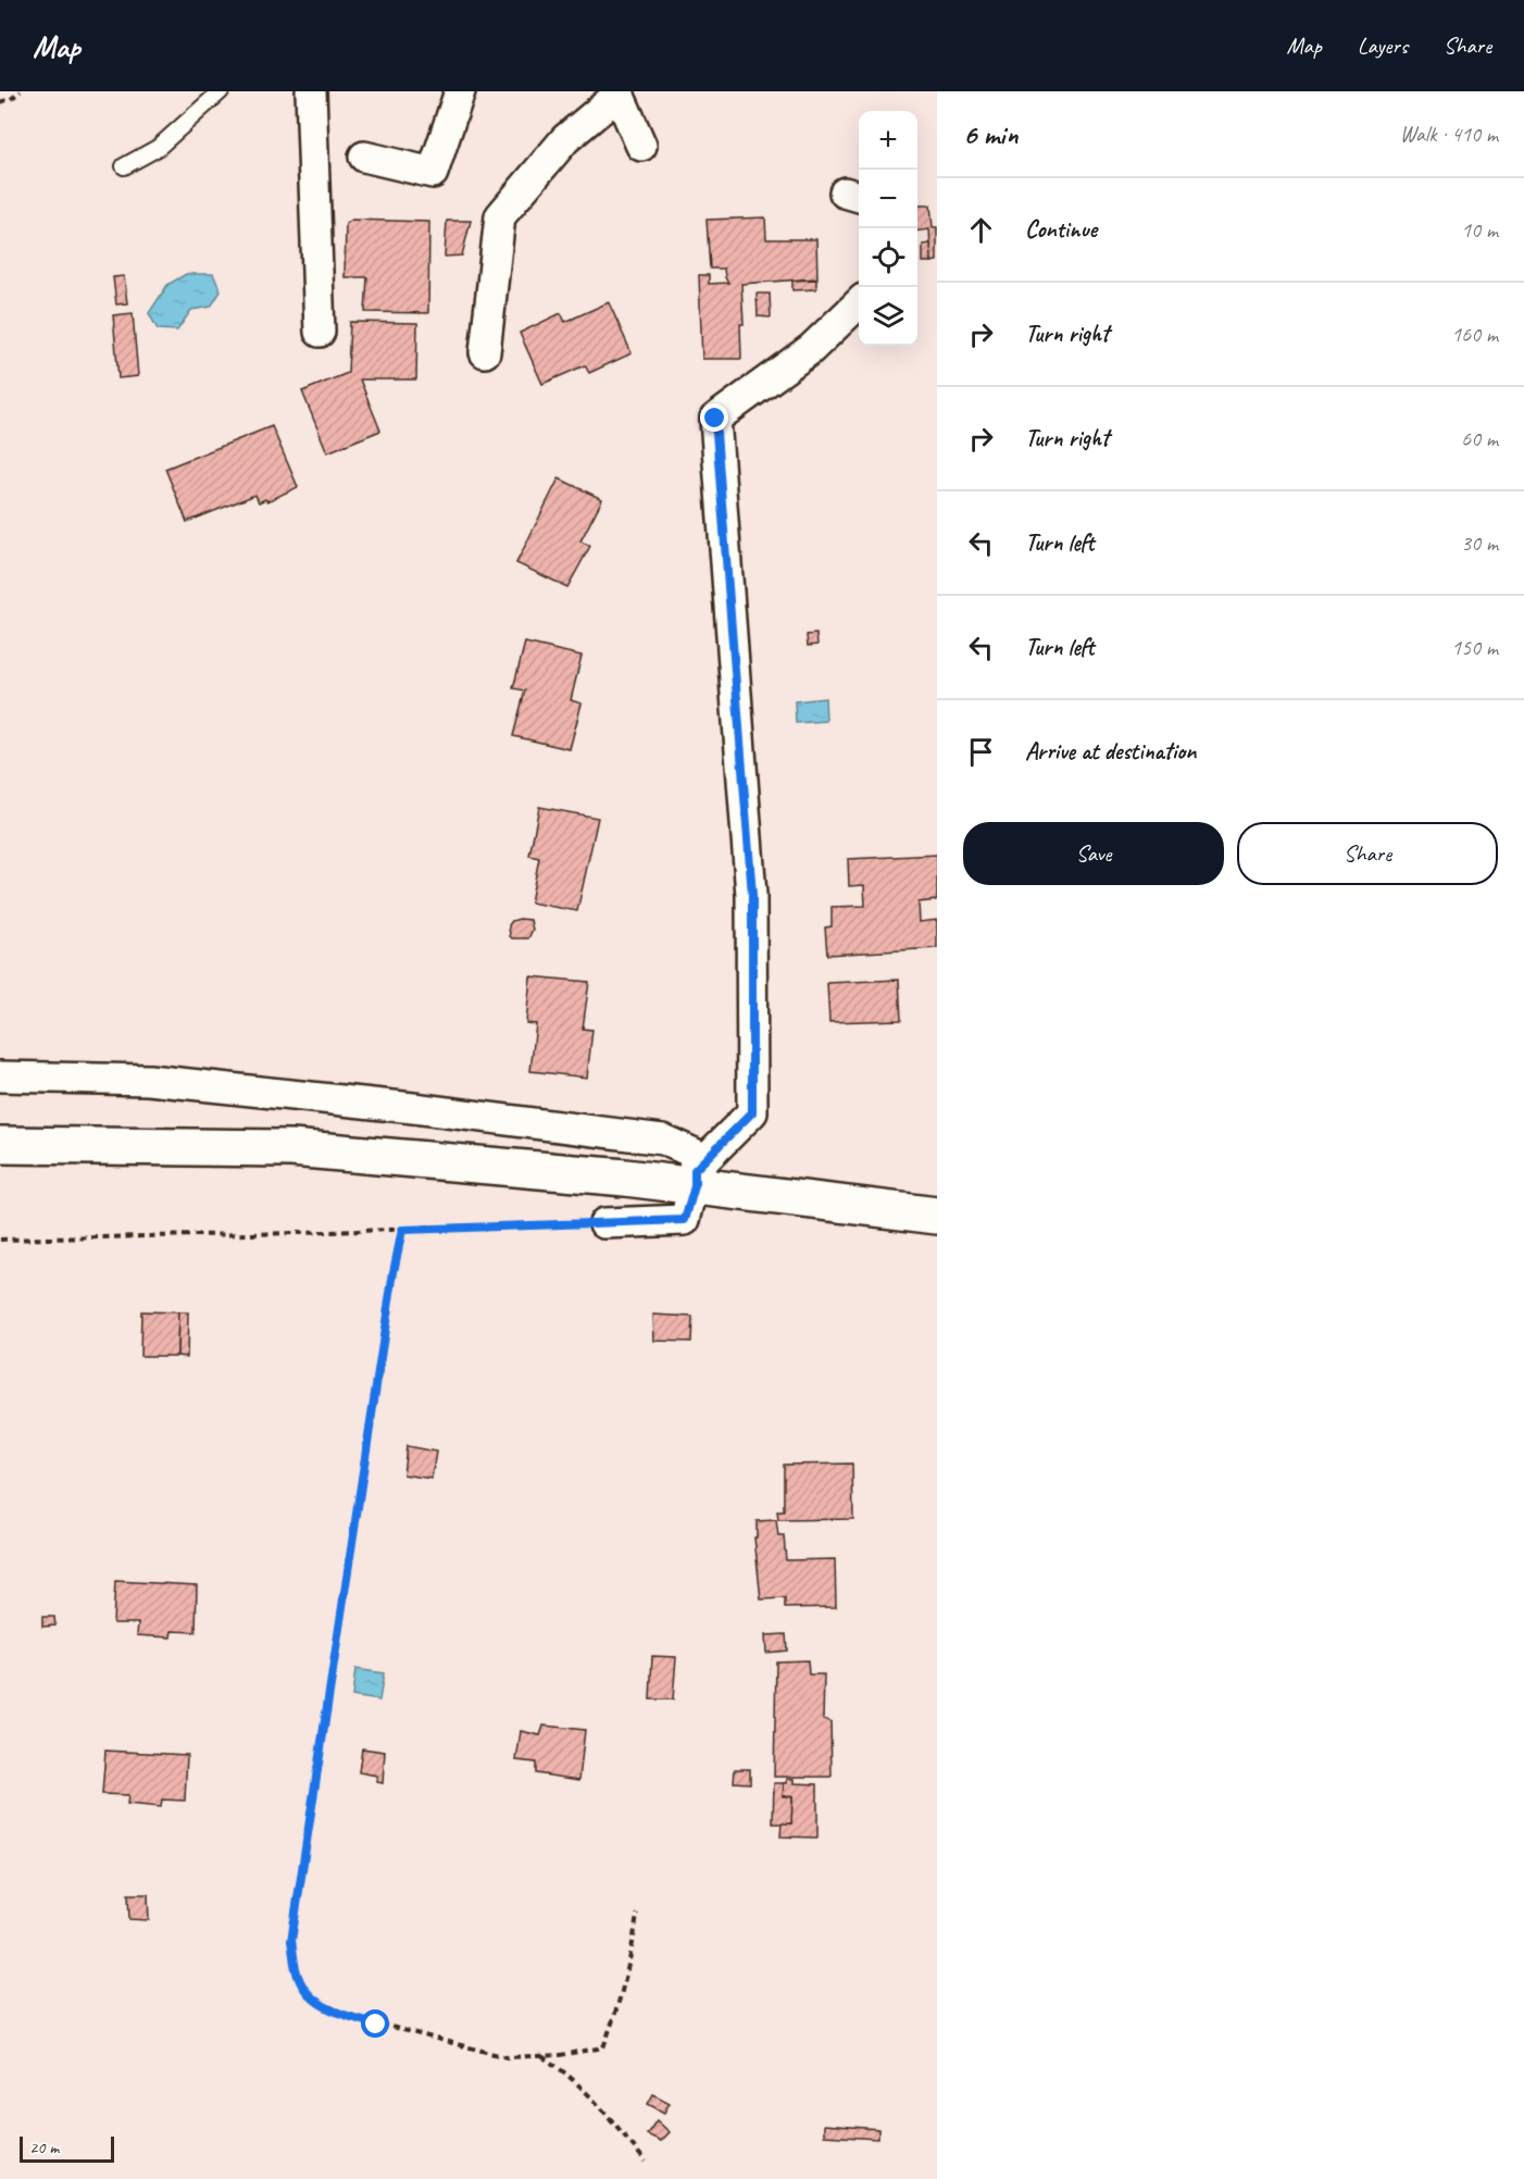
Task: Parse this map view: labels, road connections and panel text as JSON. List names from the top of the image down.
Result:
{
  "scale_bar": "20 m",
  "page": {
    "header": "Map",
    "nav": ["Map", "Layers", "Share"],
    "heading": ["6 min", "Walk · 410 m"],
    "map_buttons": ["+", "−"],
    "list": [
      ["Continue", "10 m"],
      ["Turn right", "160 m"],
      ["Turn right", "60 m"],
      ["Turn left", "30 m"],
      ["Turn left", "150 m"],
      "Arrive at destination"
    ],
    "buttons": ["Save", "Share"],
    "scale": "20 m"
  }
}
